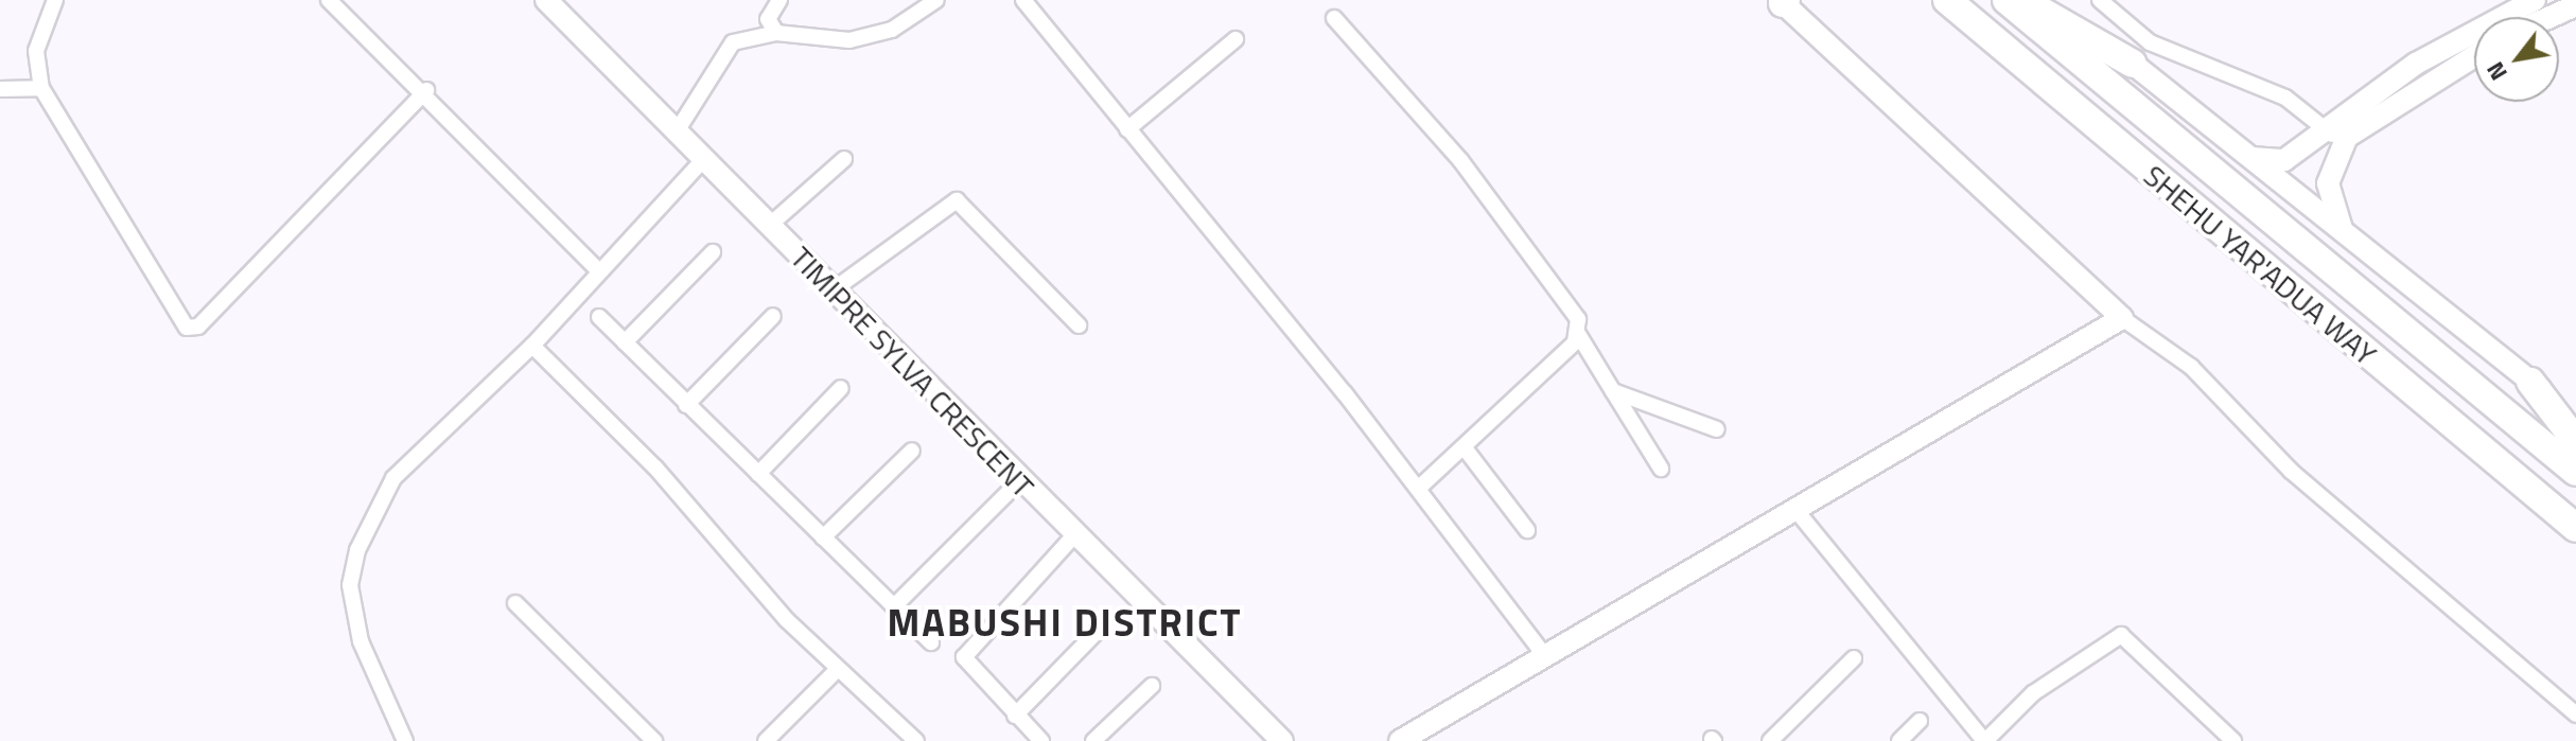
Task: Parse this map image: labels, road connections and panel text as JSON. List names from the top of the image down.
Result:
{
  "streets": {
    "highway": ["SHEHU YAR'ADUA WAY"],
    "street": ["TIMIPRE SYLVA CRESCENT"]
  },
  "districts": ["MABUSHI DISTRICT"],
  "north": "bottom left"
}
